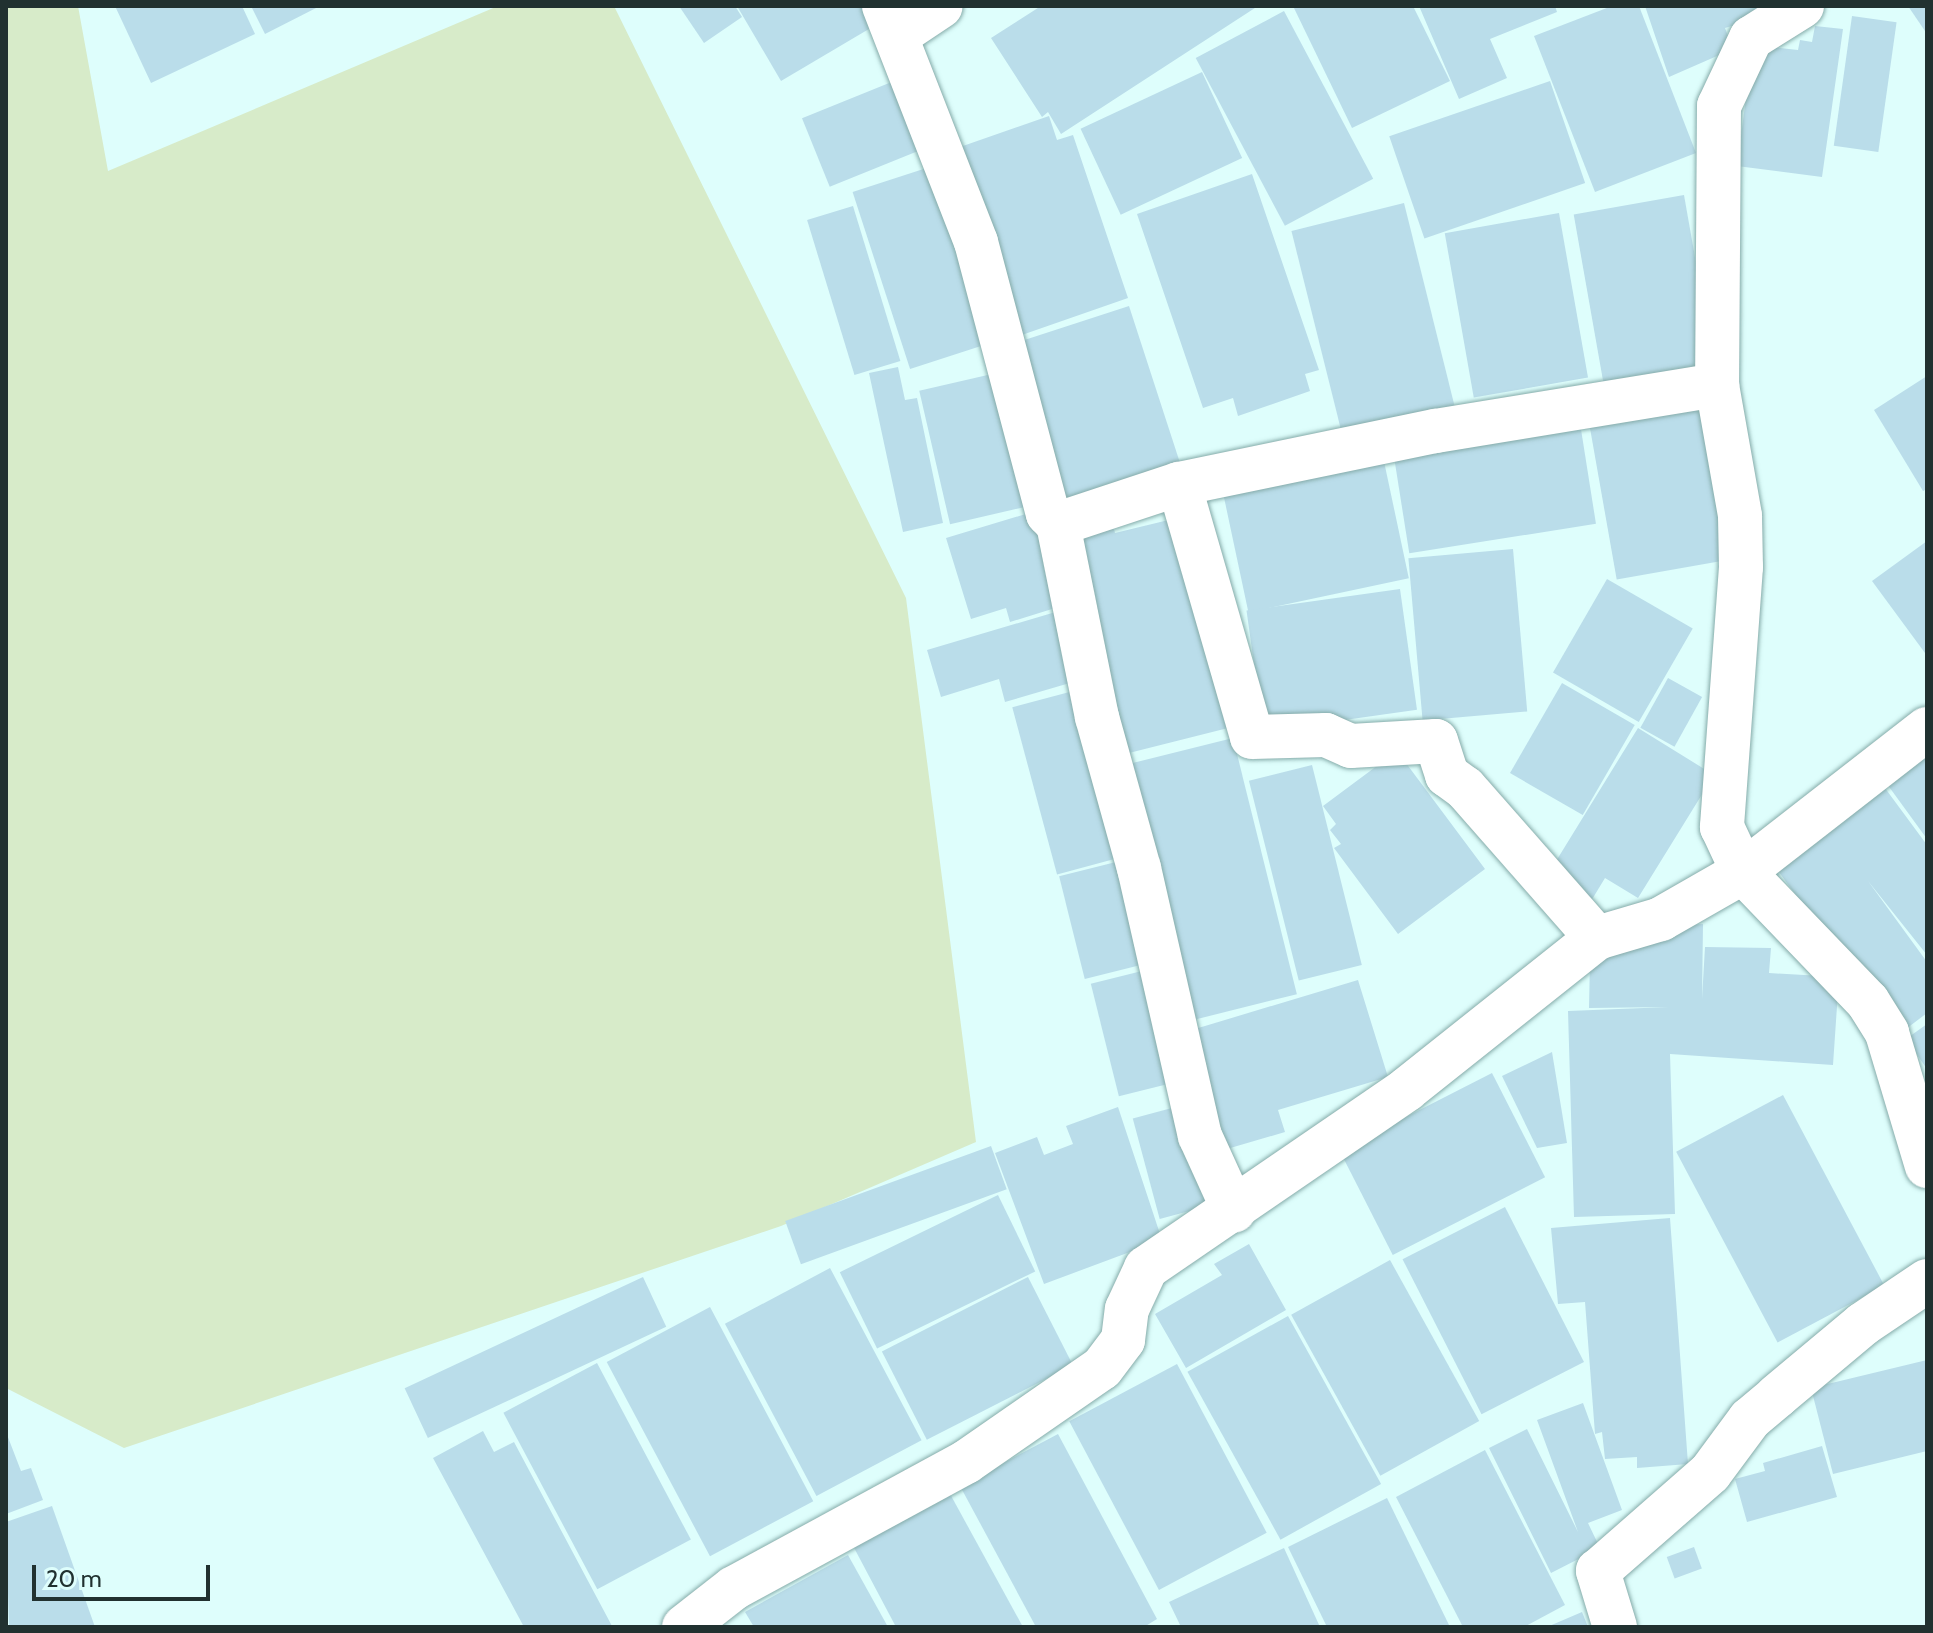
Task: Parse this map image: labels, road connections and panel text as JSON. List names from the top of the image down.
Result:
{
  "scale_bar": "20 m"
}
